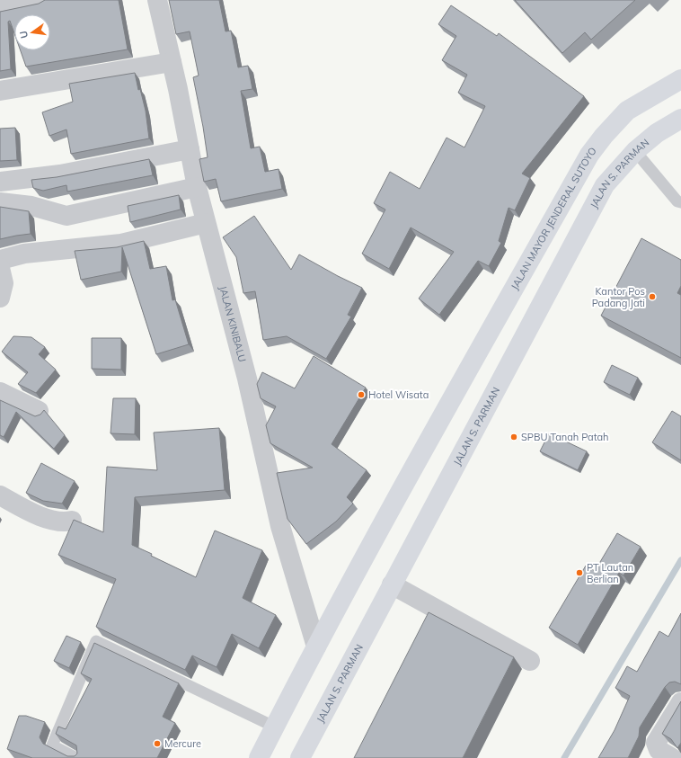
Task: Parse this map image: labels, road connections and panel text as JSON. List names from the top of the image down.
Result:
{
  "streets": {
    "main road": ["JALAN S. PARMAN", "JALAN MAYOR JENDERAL SUTOYO"],
    "street": ["JALAN KINIBALU"]
  },
  "crossings": [
    ["JALAN MAYOR JENDERAL SUTOYO", "JALAN KINIBALU"]
  ],
  "places": [
    "Kantor Pos Padang Jati",
    "Hotel Wisata",
    "SPBU Tanah Patah",
    "PT Lautan Berlian",
    "Mercure"
  ],
  "north": "left"
}
